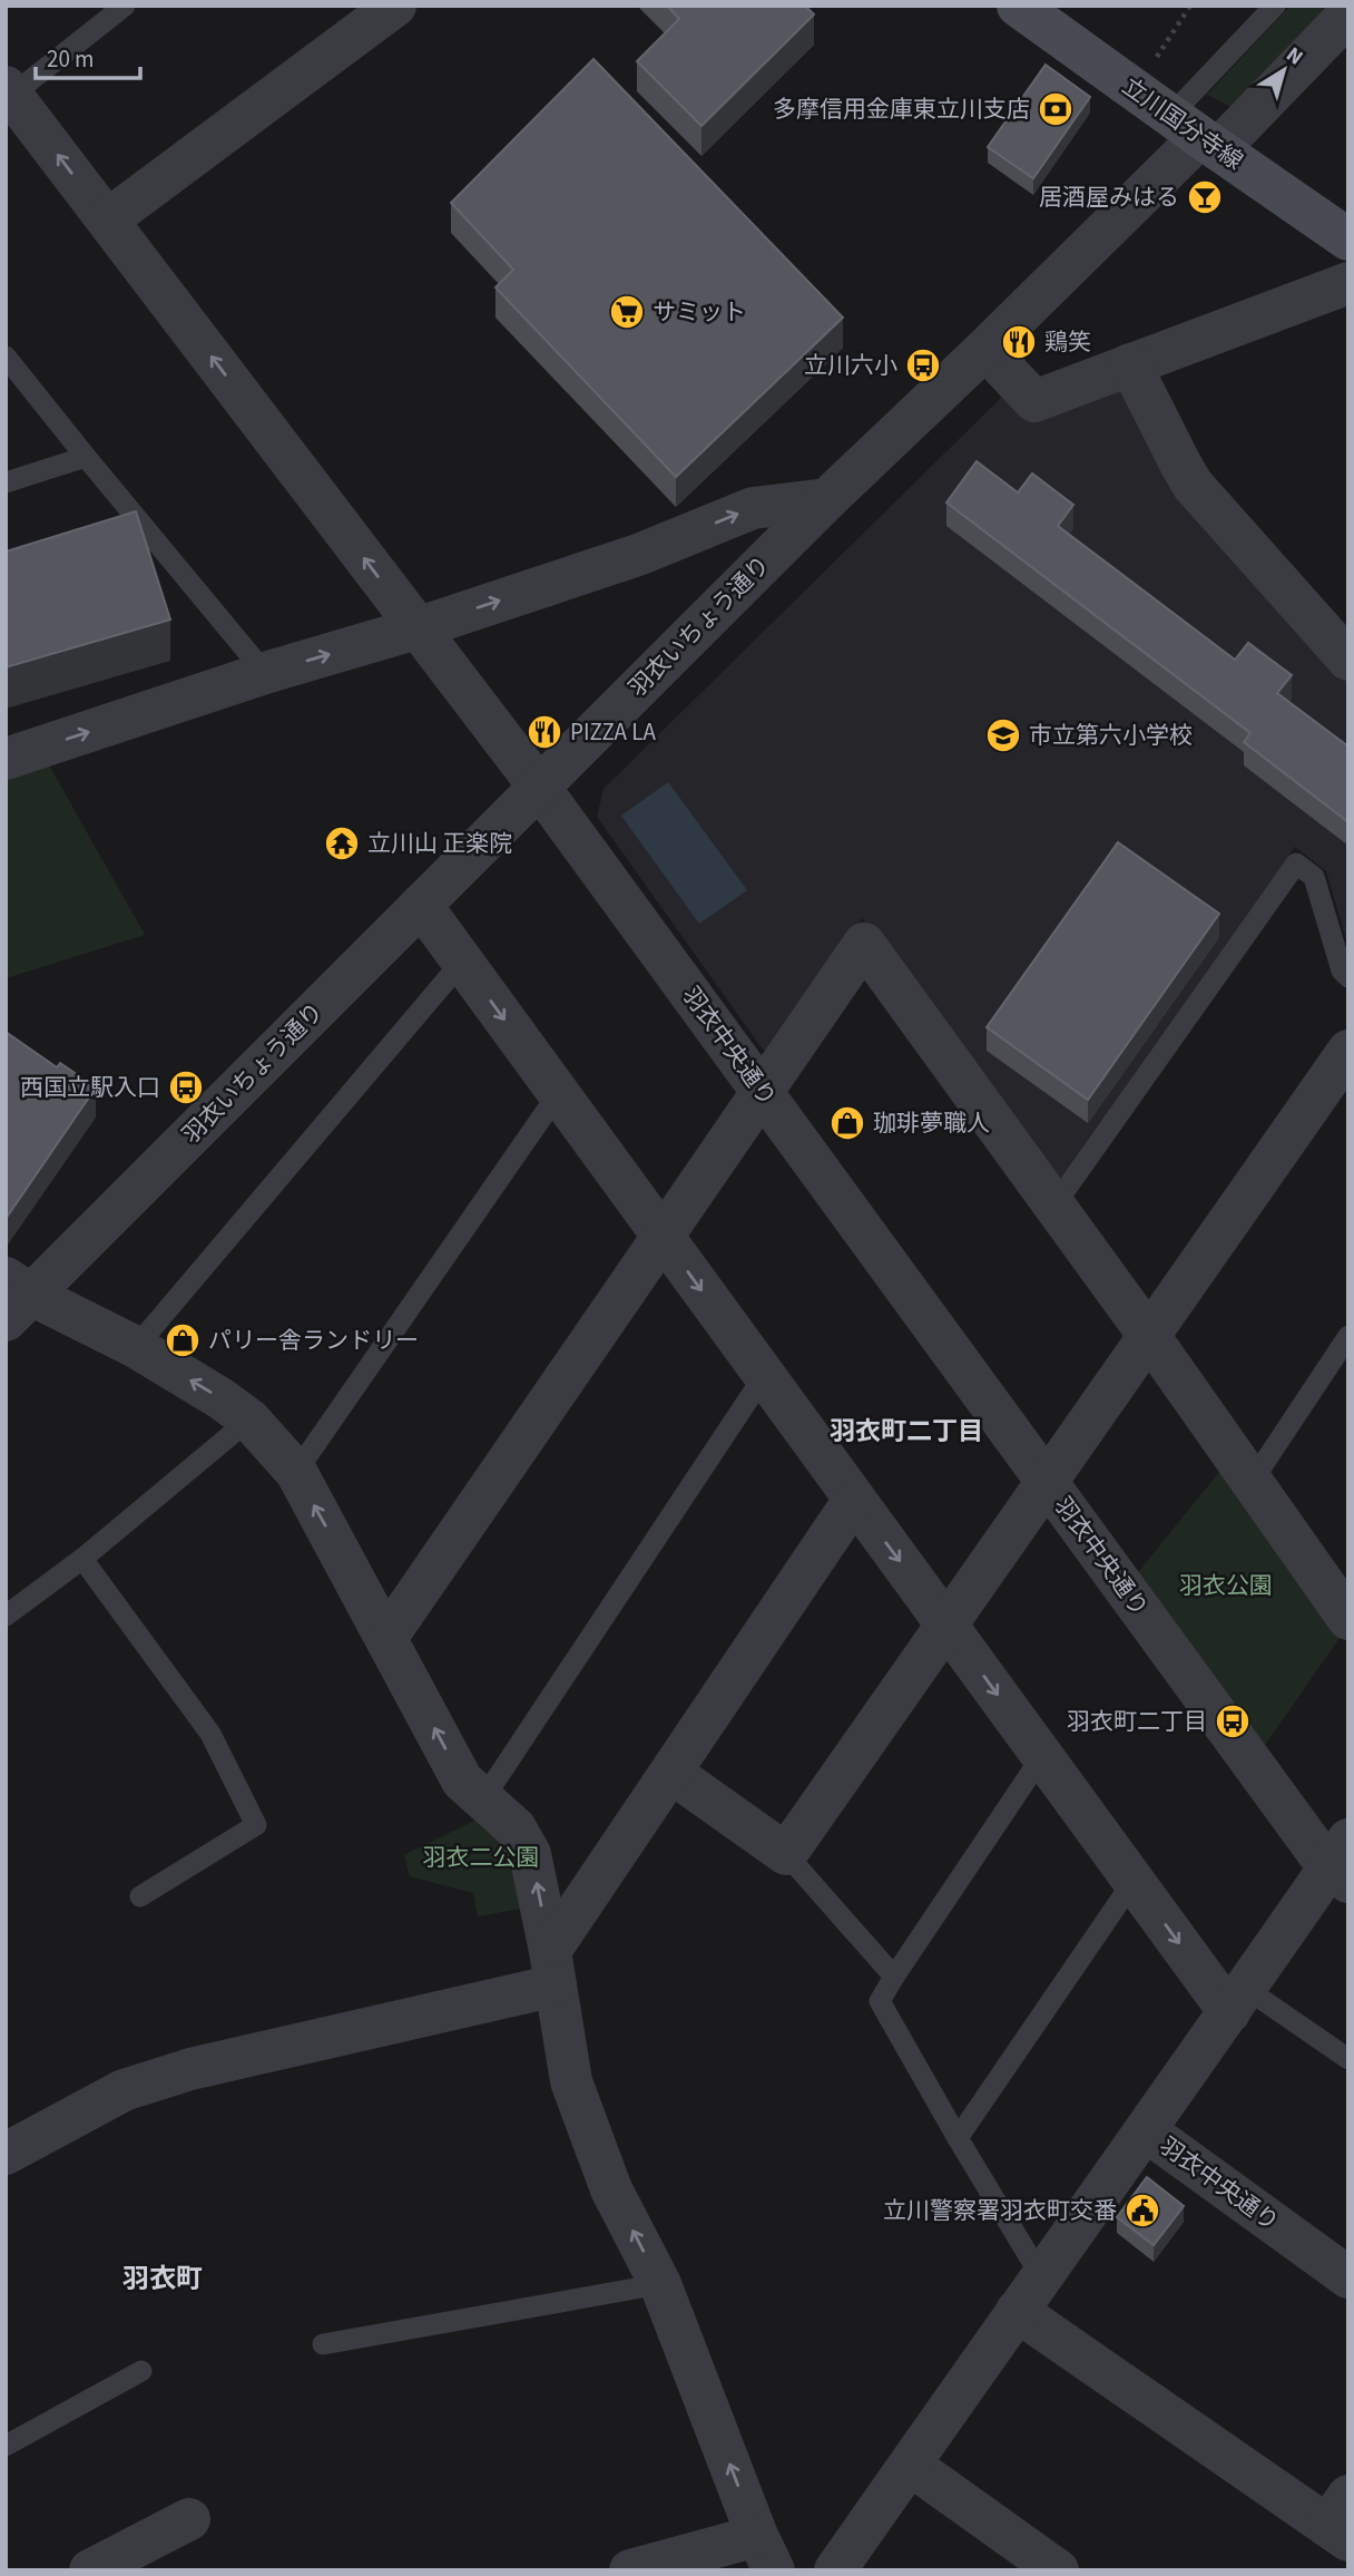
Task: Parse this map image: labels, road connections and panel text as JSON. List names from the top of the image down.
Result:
{
  "streets": {
    "main road": ["立川国分寺線"],
    "street": ["羽衣いちょう通り", "羽衣中央通り"]
  },
  "crossings": [
    ["立川国分寺線", "羽衣いちょう通り"],
    ["羽衣いちょう通り", "羽衣中央通り"]
  ],
  "districts": ["羽衣町二丁目", "羽衣町"],
  "parks": ["羽衣公園", "羽衣二公園"],
  "places": {
    "bank": ["多摩信用金庫東立川支店"],
    "bar": ["居酒屋みはる"],
    "supermarket": ["サミット"],
    "restaurant": ["鶏笑", "PIZZA LA"],
    "bus stop": ["立川六小", "西国立駅入口", "羽衣町二丁目"],
    "school or university": ["市立第六小学校"],
    "temple": ["立川山 正楽院"],
    "shop": ["珈琲夢職人", "パリー舎ランドリー"],
    "public building": ["立川警察署羽衣町交番"]
  },
  "scale_bar": "20 m",
  "north": "top right"
}
